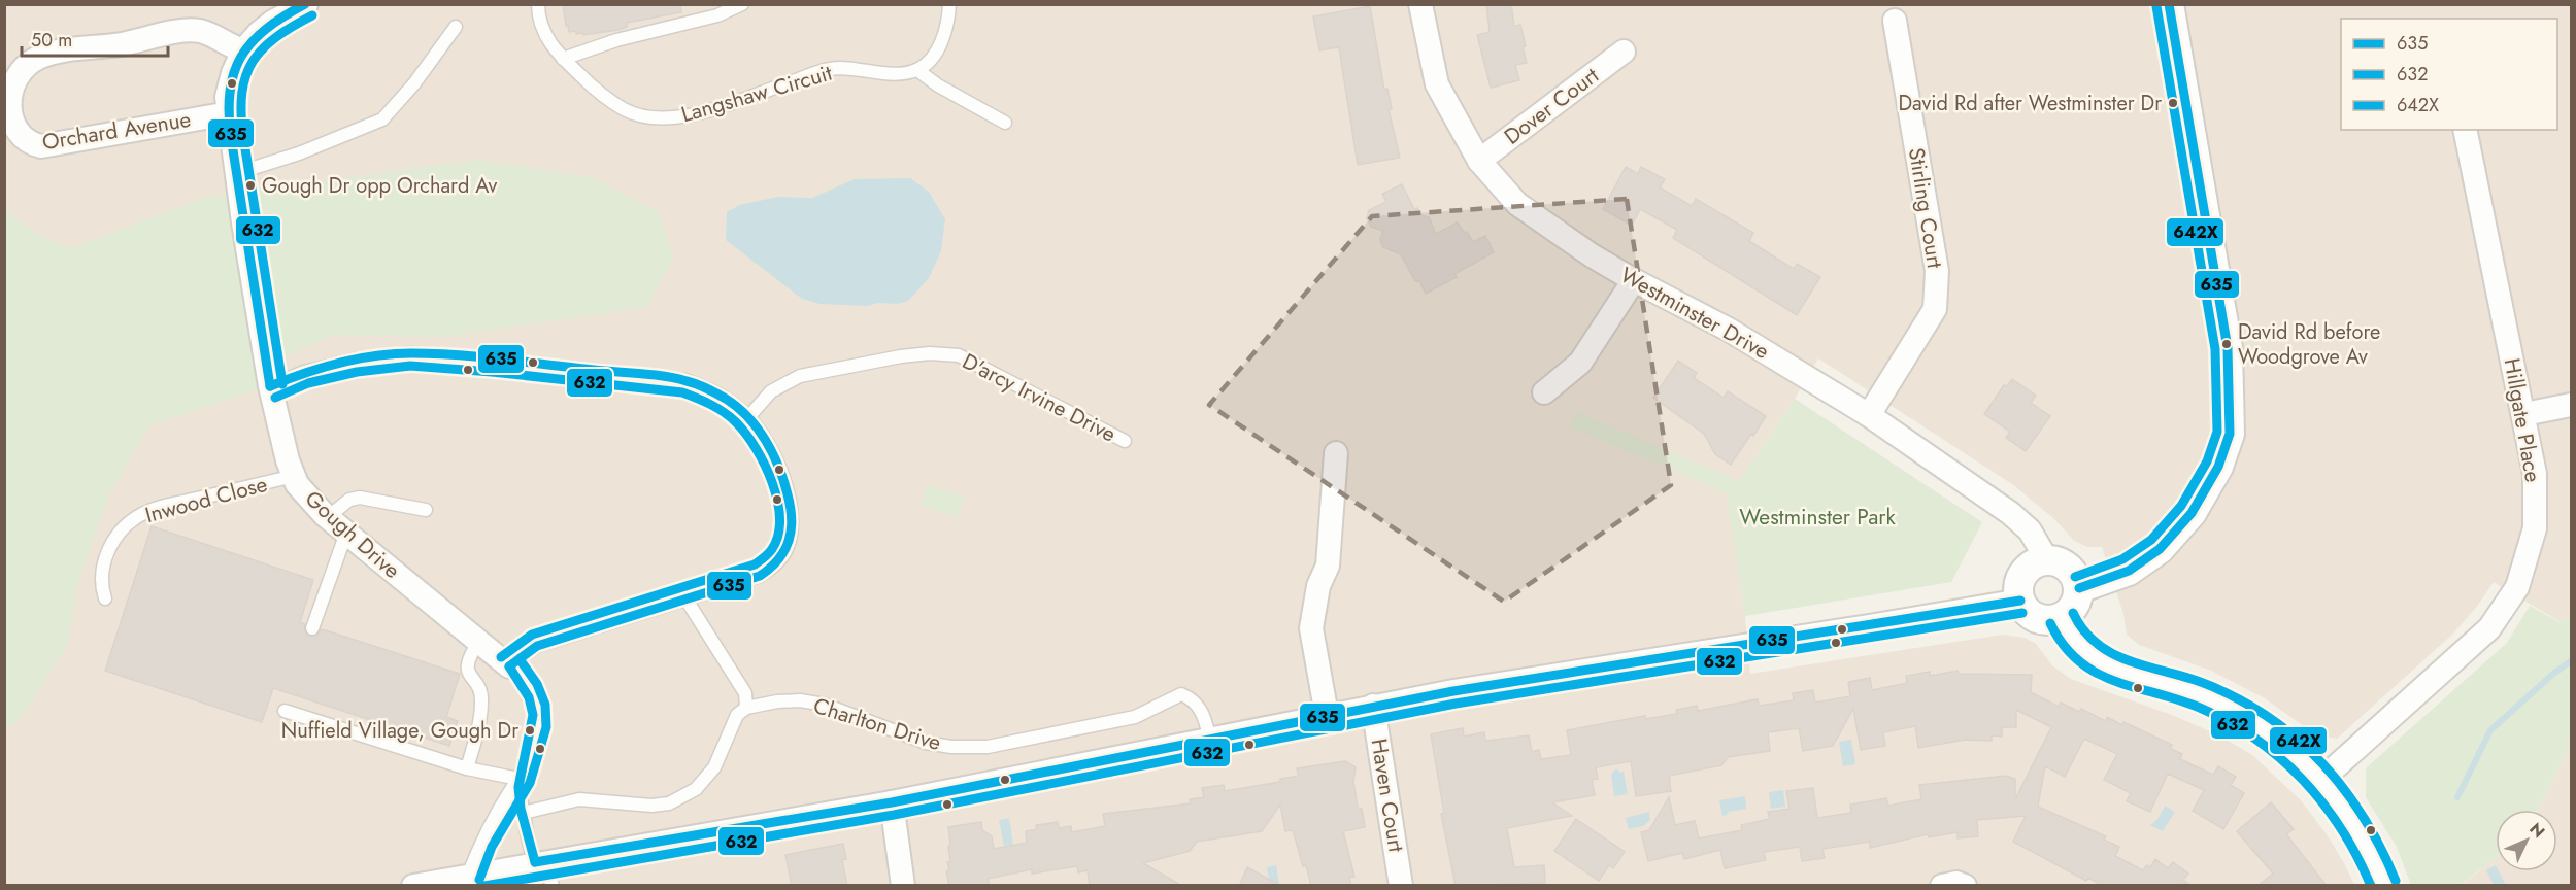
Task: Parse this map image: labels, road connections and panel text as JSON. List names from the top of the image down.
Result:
{
  "streets": {
    "street": [
      "Dover Court",
      "Orchard Avenue",
      "Stirling Court",
      "Westminster Drive",
      "Hillgate Place",
      "Gough Drive",
      "Haven Court"
    ],
    "lane": [
      "Langshaw Circuit",
      "D'arcy Irvine Drive",
      "Inwood Close",
      "Charlton Drive"
    ]
  },
  "crossings": [
    ["Dover Court", "Westminster Drive"],
    ["Orchard Avenue", "Gough Drive"],
    ["Stirling Court", "Westminster Drive"],
    ["Inwood Close", "Gough Drive"]
  ],
  "parks": ["Westminster Park"],
  "places": [
    "David Rd after Westminster Dr",
    "Gough Dr opp Orchard Av",
    "David Rd before Woodgrove Av",
    "Nuffield Village, Gough Dr"
  ],
  "lines": ["transit line 635", "transit line 642X", "transit line 632"],
  "legend": ["635", "632", "642X"],
  "scale_bar": "50 m",
  "north": "top right"
}
